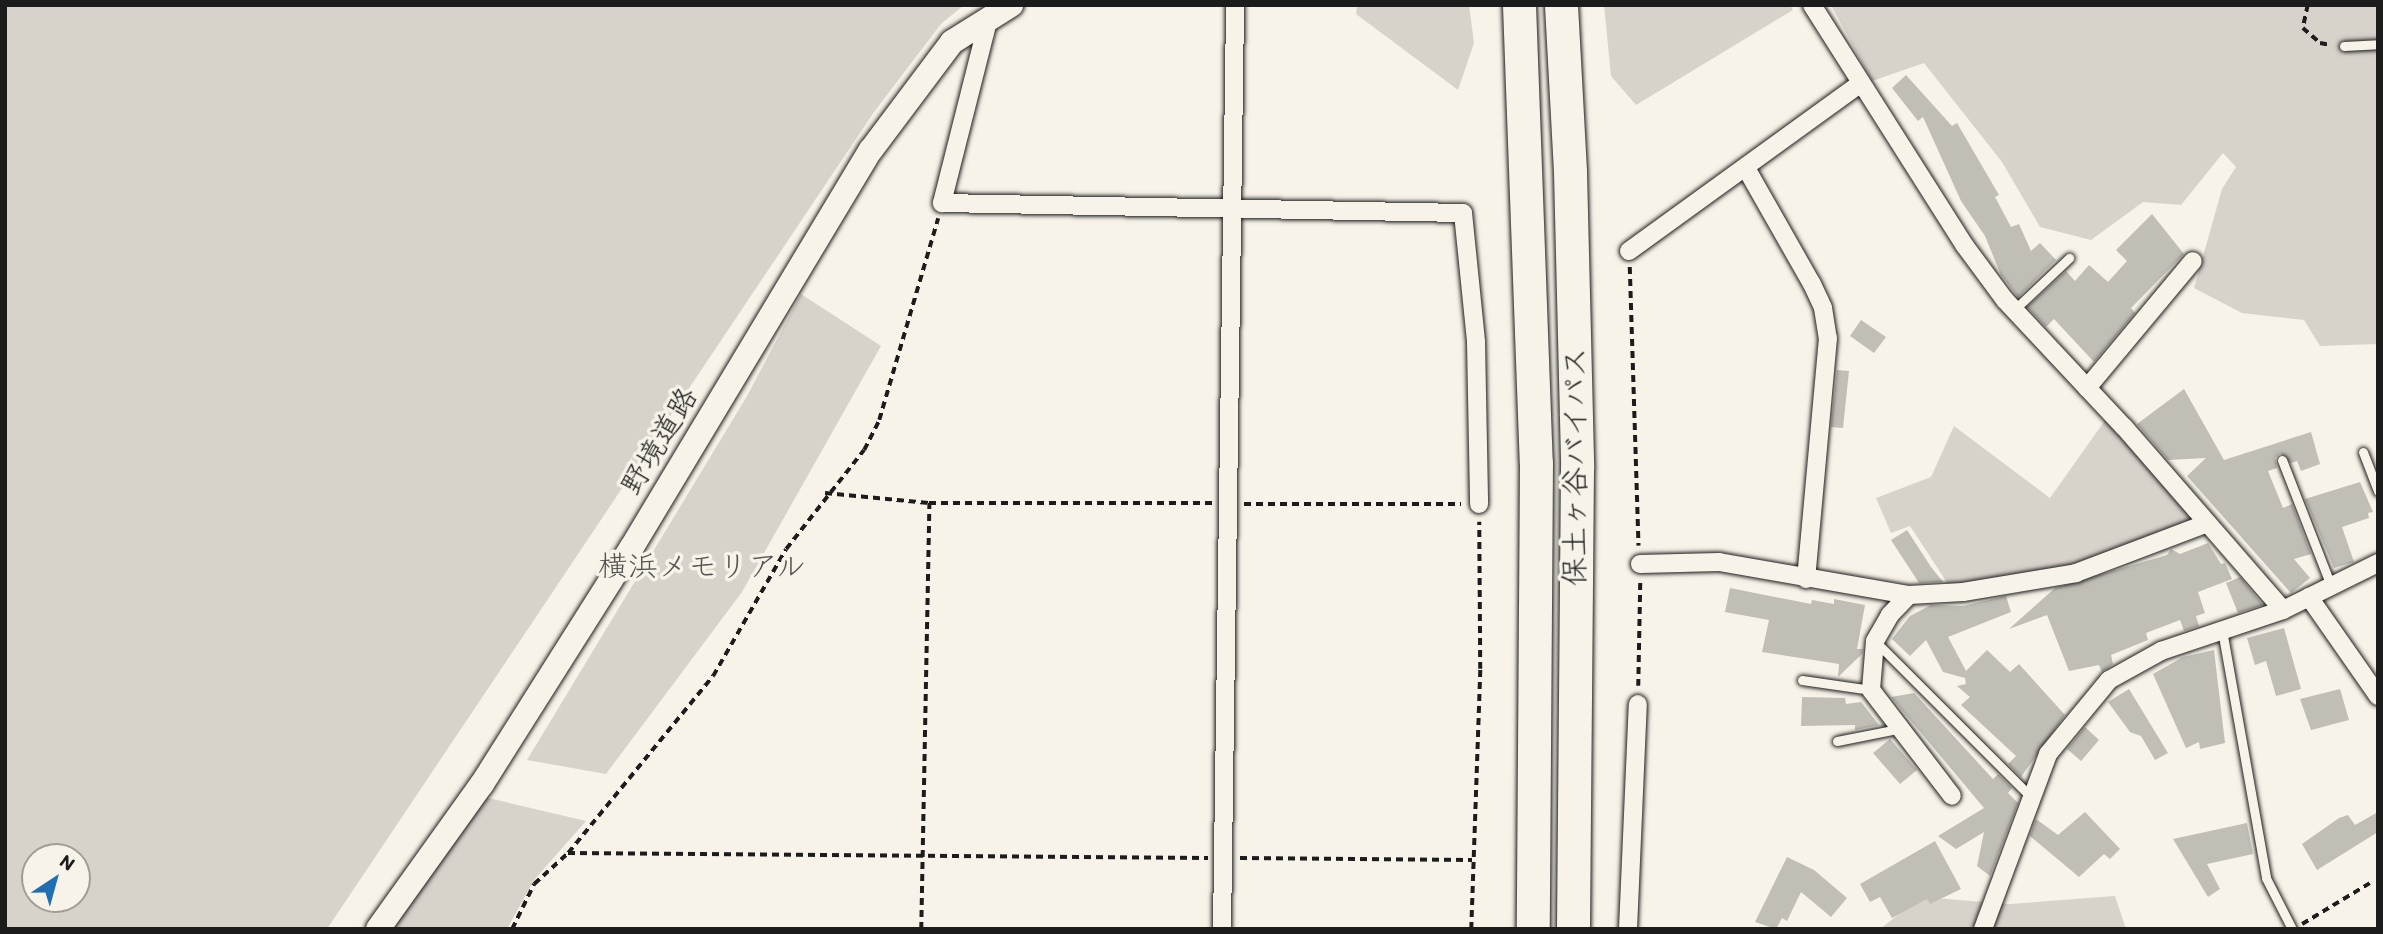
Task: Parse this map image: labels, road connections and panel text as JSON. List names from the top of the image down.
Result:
{
  "streets": {
    "highway": ["保土ヶ谷バイパス"],
    "street": ["野境道路"]
  },
  "parks": ["横浜メモリアル"],
  "north": "top right"
}
